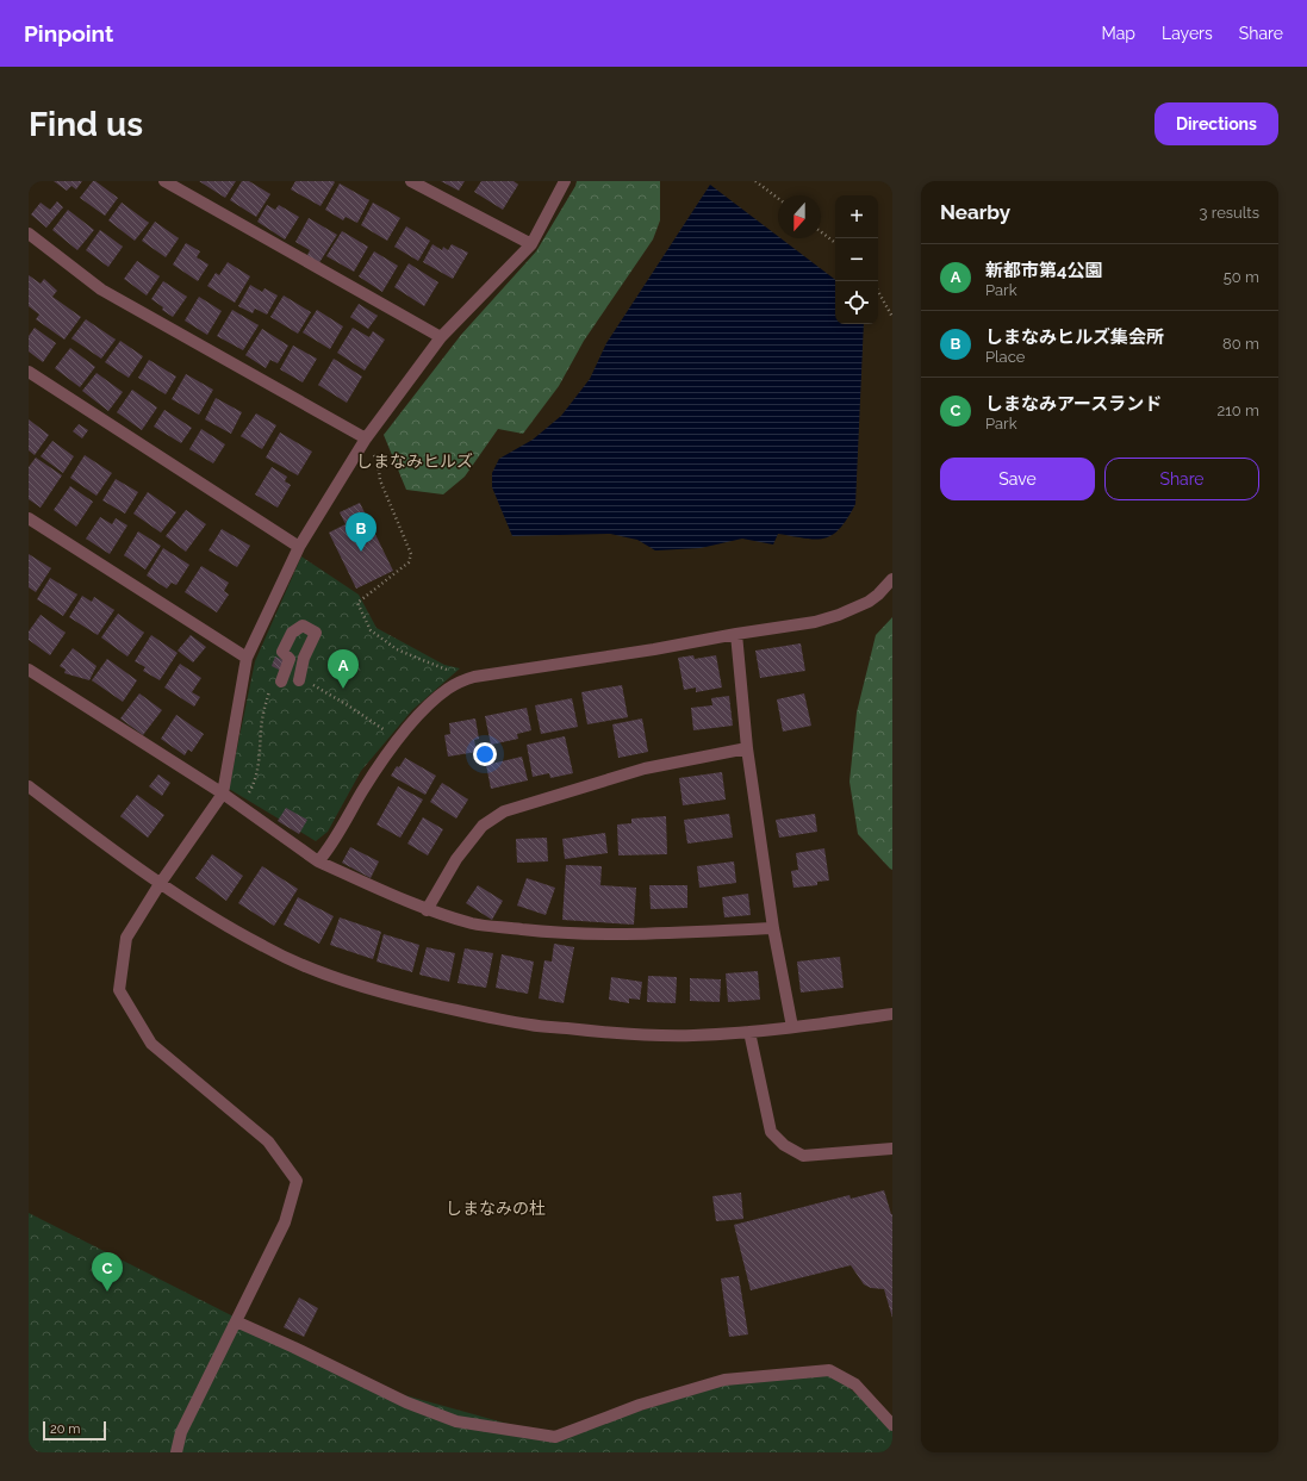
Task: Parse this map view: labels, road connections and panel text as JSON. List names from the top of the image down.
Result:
{
  "districts": ["しまなみヒルズ", "しまなみの杜"],
  "scale_bar": "20 m",
  "north": "bottom",
  "page": {
    "header": "Pinpoint",
    "nav": ["Map", "Layers", "Share"],
    "buttons": [
      "Directions",
      ["Save", "Share"]
    ],
    "title": "Find us",
    "heading": ["Nearby", "3 results"],
    "map_buttons": ["+", "−"],
    "list": [
      {
        "mark": "A",
        "name": "新都市第4公園",
        "note": "Park",
        "value": "50 m"
      },
      {
        "mark": "B",
        "name": "しまなみヒルズ集会所",
        "note": "Place",
        "value": "80 m"
      },
      {
        "mark": "C",
        "name": "しまなみアースランド",
        "note": "Park",
        "value": "210 m"
      }
    ],
    "pins": ["B", "A", "C"],
    "scale": "20 m"
  }
}
